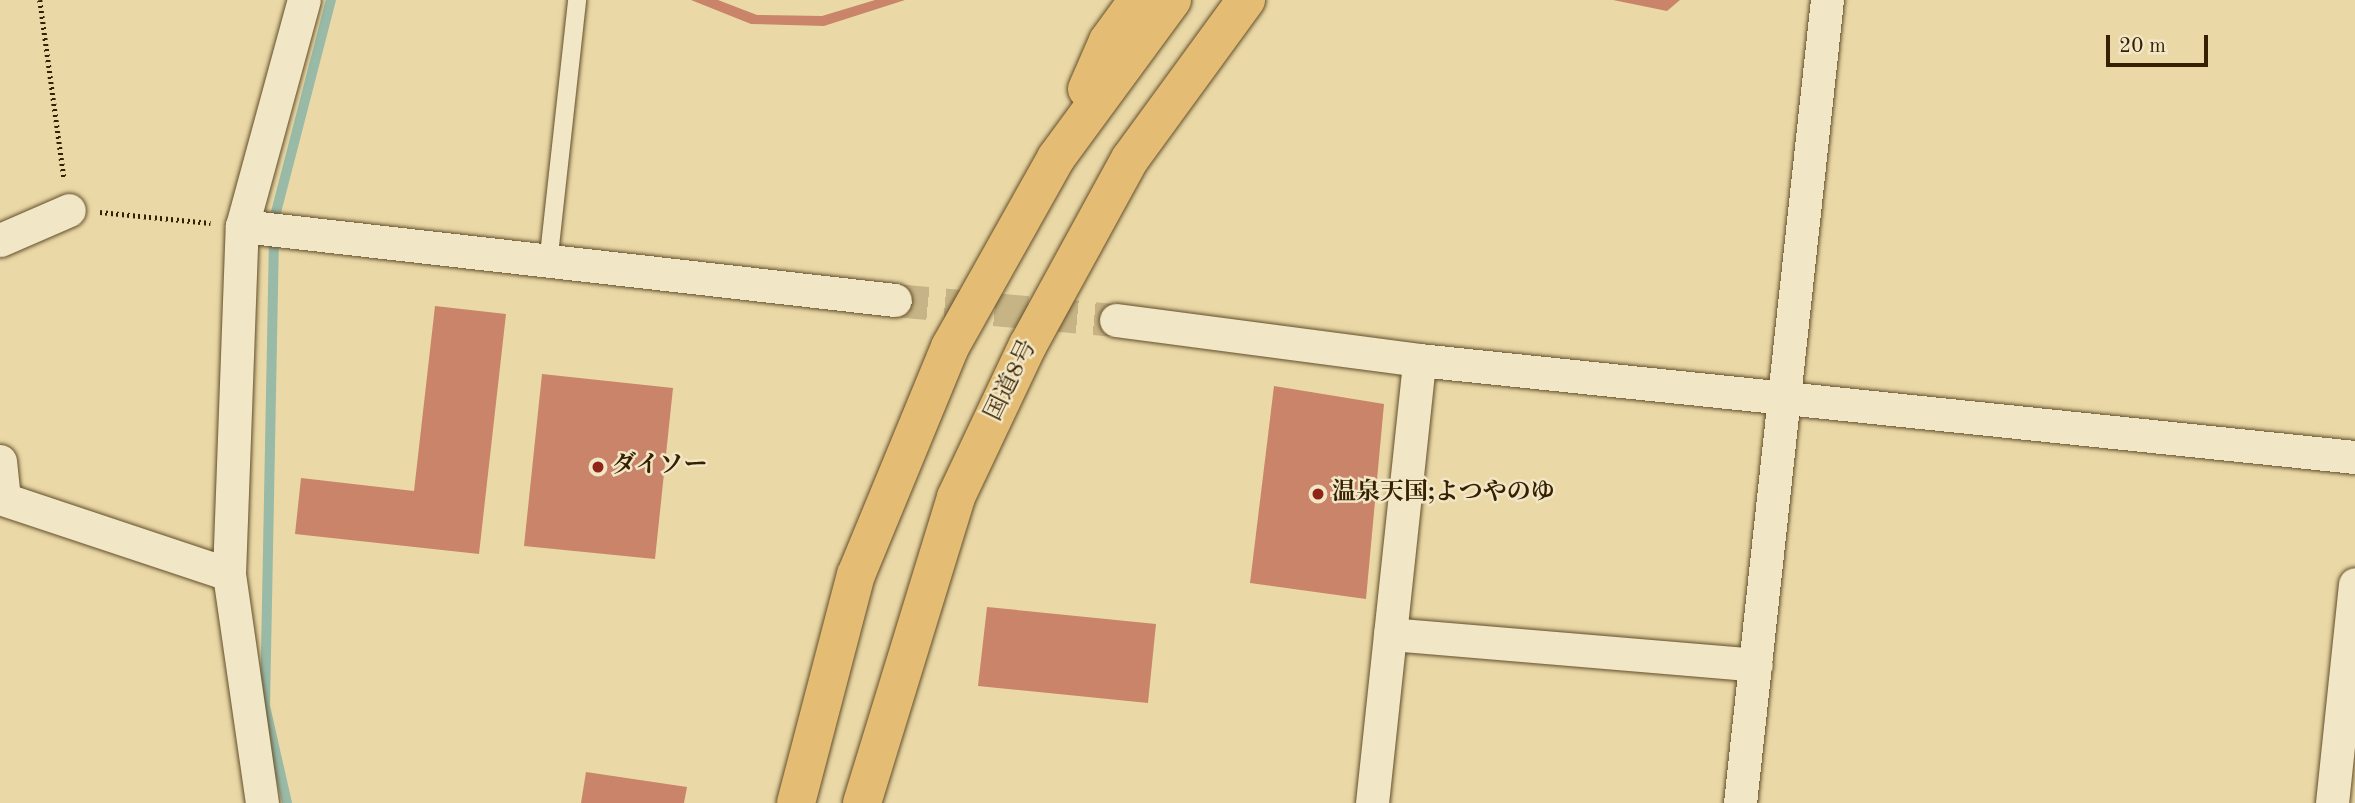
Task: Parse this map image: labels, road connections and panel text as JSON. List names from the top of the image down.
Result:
{
  "streets": {
    "highway": ["国道8号"]
  },
  "places": ["ダイソー", "温泉天国;よつやのゆ"],
  "scale_bar": "20 m"
}
